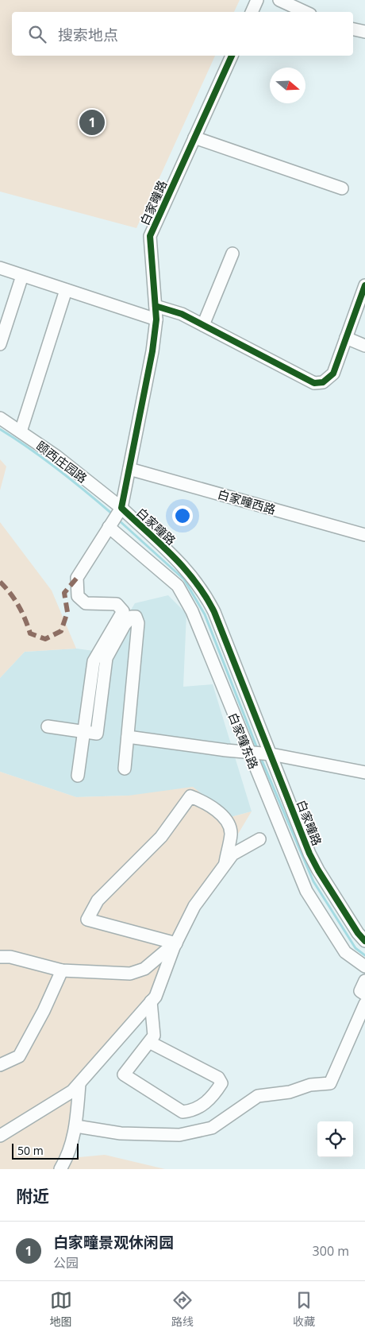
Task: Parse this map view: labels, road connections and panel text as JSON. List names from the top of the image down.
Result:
{
  "streets": {
    "street": [
      "白家疃路",
      "颐西庄园路",
      "白家疃西路",
      "白家疃东路"
    ]
  },
  "crossings": [
    ["白家疃路", "颐西庄园路"],
    ["白家疃路", "白家疃西路"],
    ["白家疃路", "白家疃东路"],
    ["颐西庄园路", "白家疃东路"]
  ],
  "scale_bar": "50 m",
  "north": "right",
  "page": {
    "search": "搜索地点",
    "pins": "1",
    "scale": "50 m",
    "heading": "附近",
    "list": [
      {
        "mark": "1",
        "name": "白家疃景观休闲园",
        "note": "公园",
        "value": "300 m"
      }
    ],
    "nav": ["地图", "路线", "收藏"]
  }
}
